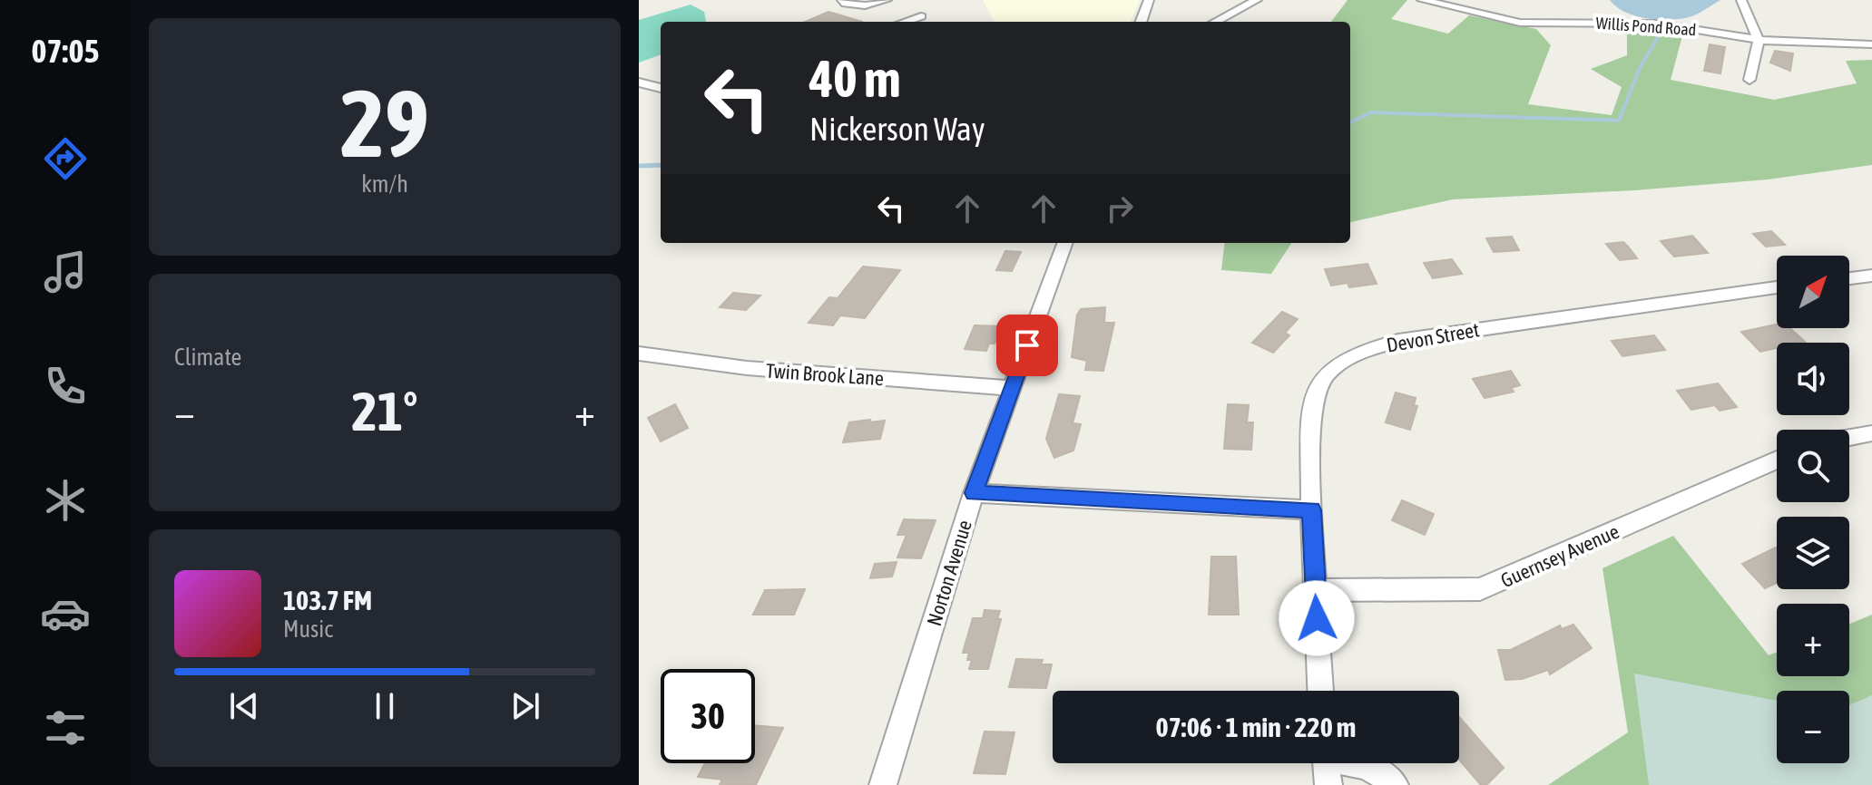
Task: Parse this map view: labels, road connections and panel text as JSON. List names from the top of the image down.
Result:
{
  "streets": {
    "street": [
      "Willis Pond Road",
      "Devon Street",
      "Twin Brook Lane",
      "Guernsey Avenue",
      "Norton Avenue"
    ]
  },
  "crossings": [
    ["Devon Street", "Guernsey Avenue"],
    ["Twin Brook Lane", "Norton Avenue"]
  ],
  "north": "top right",
  "page": {
    "tabs": "07:05",
    "tile": [
      ["29", "km/h"],
      "Climate"
    ],
    "turn": ["40 m", "Nickerson Way"],
    "map_buttons": ["+", "−"],
    "heat": ["−", "21°", "+"],
    "song": ["103.7 FM", "Music"],
    "limit": "30",
    "trip": "07:06 · 1 min · 220 m"
  }
}
